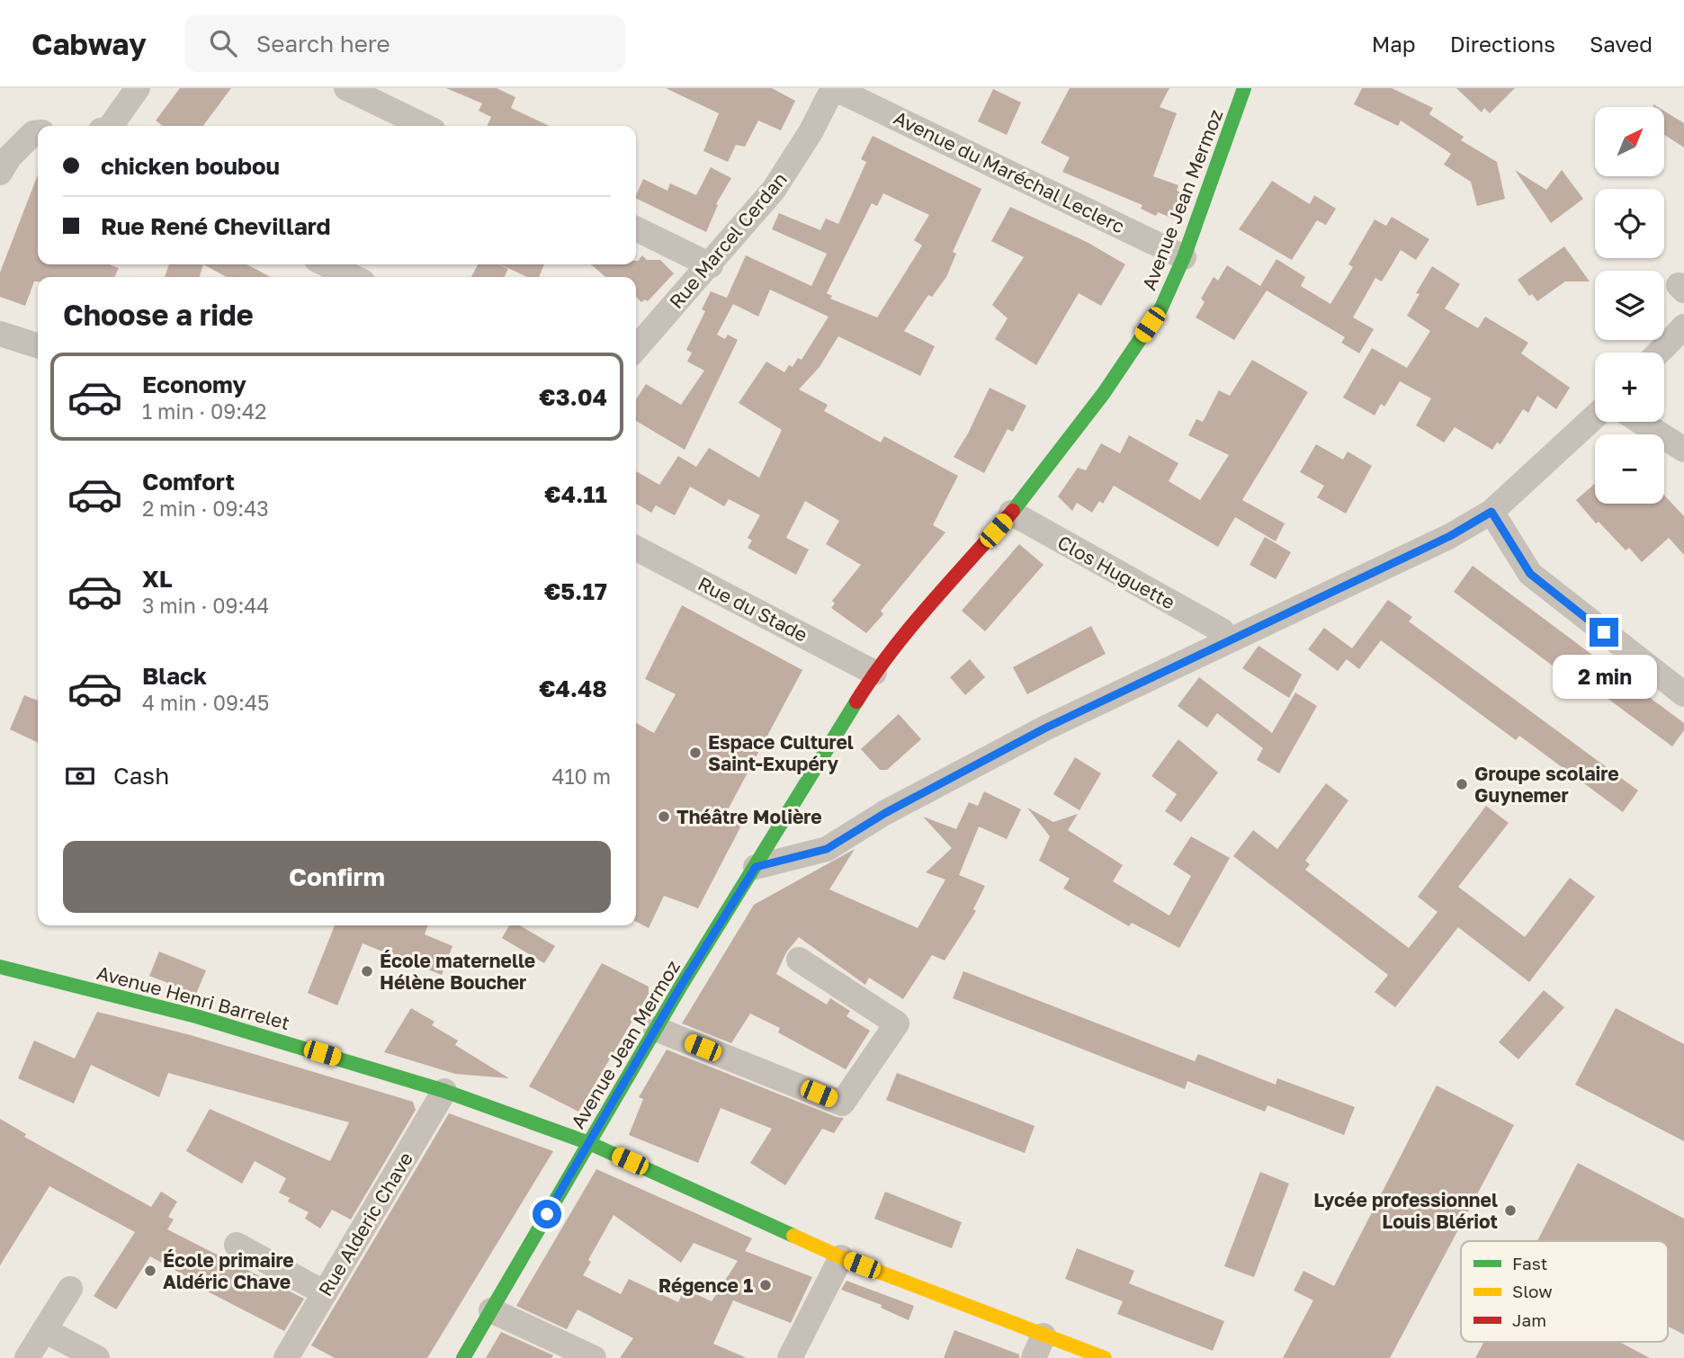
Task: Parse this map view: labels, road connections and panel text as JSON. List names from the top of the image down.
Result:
{
  "streets": {
    "street": [
      "Avenue du Maréchal Leclerc",
      "Avenue Jean Mermoz",
      "Rue Marcel Cerdan",
      "Clos Huguette",
      "Rue du Stade",
      "Avenue Henri Barrelet",
      "Rue Alderic Chave"
    ]
  },
  "crossings": [
    ["Avenue du Maréchal Leclerc", "Avenue Jean Mermoz"],
    ["Avenue du Maréchal Leclerc", "Rue Marcel Cerdan"],
    ["Avenue Jean Mermoz", "Clos Huguette"],
    ["Avenue Jean Mermoz", "Rue du Stade"],
    ["Avenue Jean Mermoz", "Avenue Henri Barrelet"],
    ["Avenue Henri Barrelet", "Rue Alderic Chave"]
  ],
  "places": [
    "Espace Culturel Saint-Exupéry",
    "Groupe scolaire Guynemer",
    "Théâtre Molière",
    "École maternelle Hélène Boucher",
    "Lycée professionnel Louis Blériot",
    "École primaire Aldéric Chave",
    "Régence 1"
  ],
  "legend": ["Fast", "Slow", "Jam"],
  "north": "top right",
  "page": {
    "header": "Cabway",
    "search": "Search here",
    "nav": ["Map", "Directions", "Saved"],
    "map_buttons": ["+", "−"],
    "banner": ["chicken boubou", "Rue René Chevillard"],
    "heading": "Choose a ride",
    "list": [
      {
        "name": "Economy",
        "note": "1 min · 09:42",
        "value": "€3.04"
      },
      {
        "name": "Comfort",
        "note": "2 min · 09:43",
        "value": "€4.11"
      },
      {
        "name": "XL",
        "note": "3 min · 09:44",
        "value": "€5.17"
      },
      {
        "name": "Black",
        "note": "4 min · 09:45",
        "value": "€4.48"
      }
    ],
    "bubble": "2 min",
    "pay": ["Cash", "410 m"],
    "buttons": "Confirm"
  }
}
